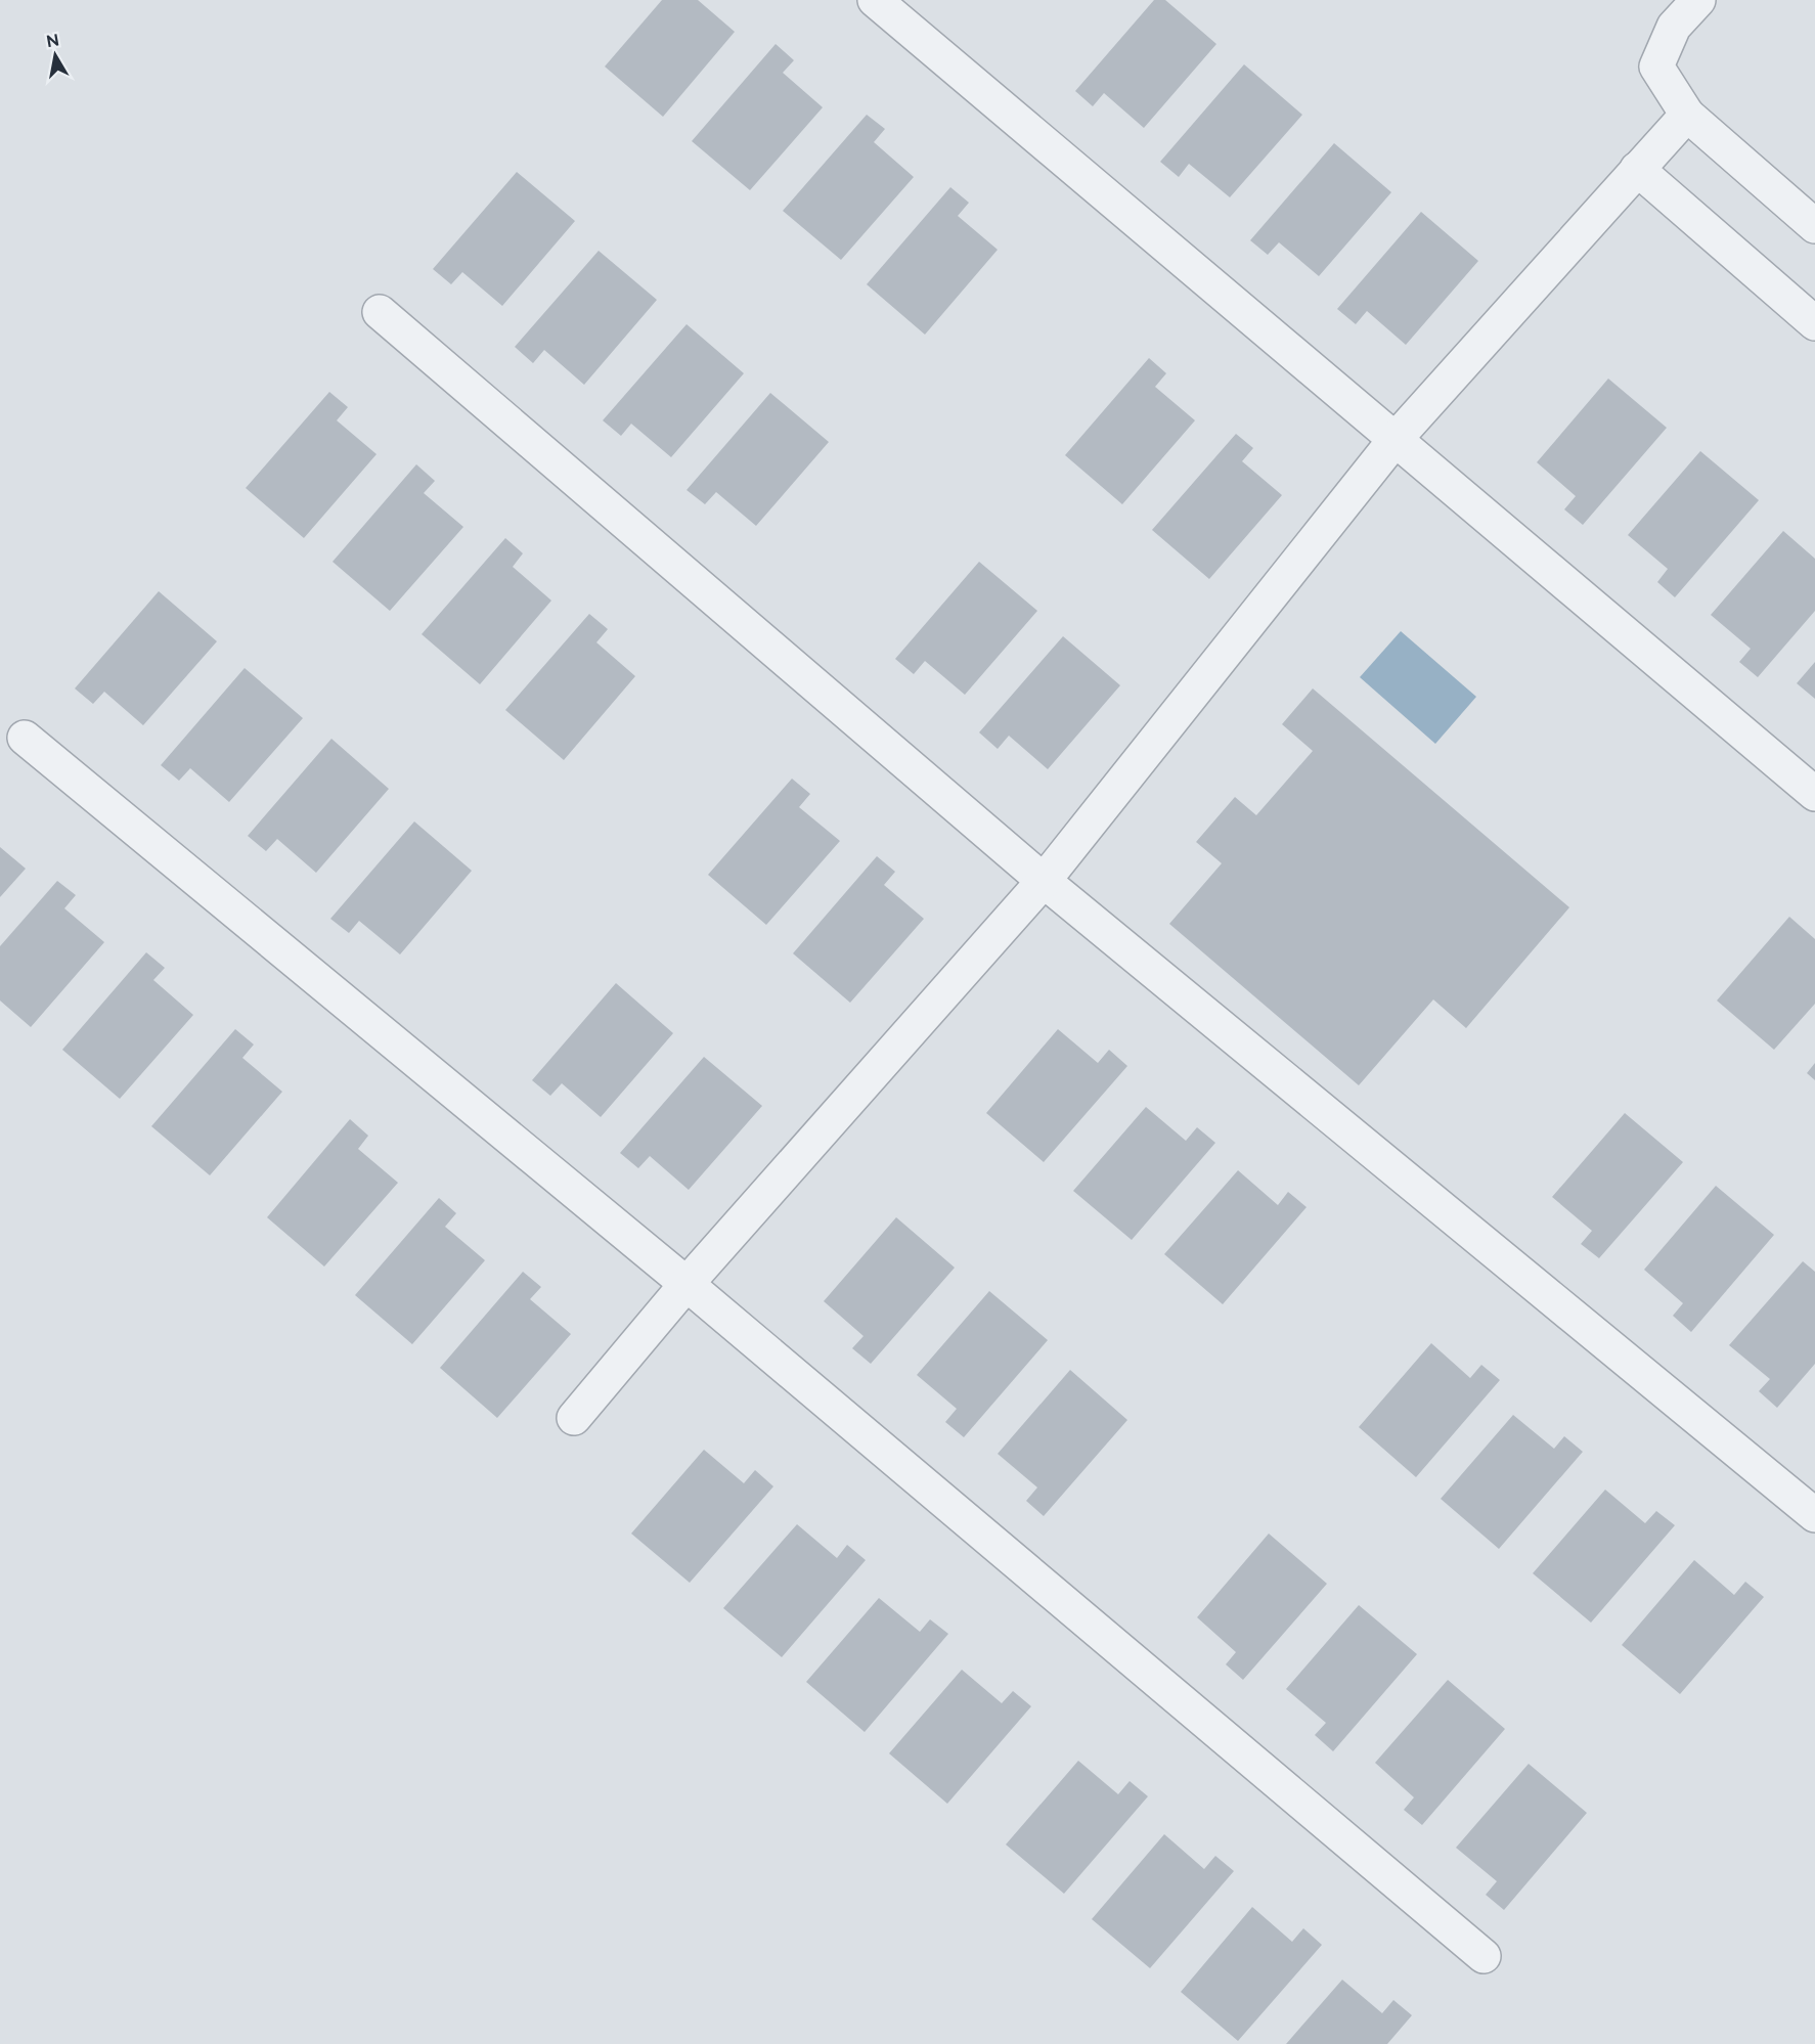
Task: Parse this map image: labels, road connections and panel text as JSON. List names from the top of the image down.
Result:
{
  "north": "top"
}
